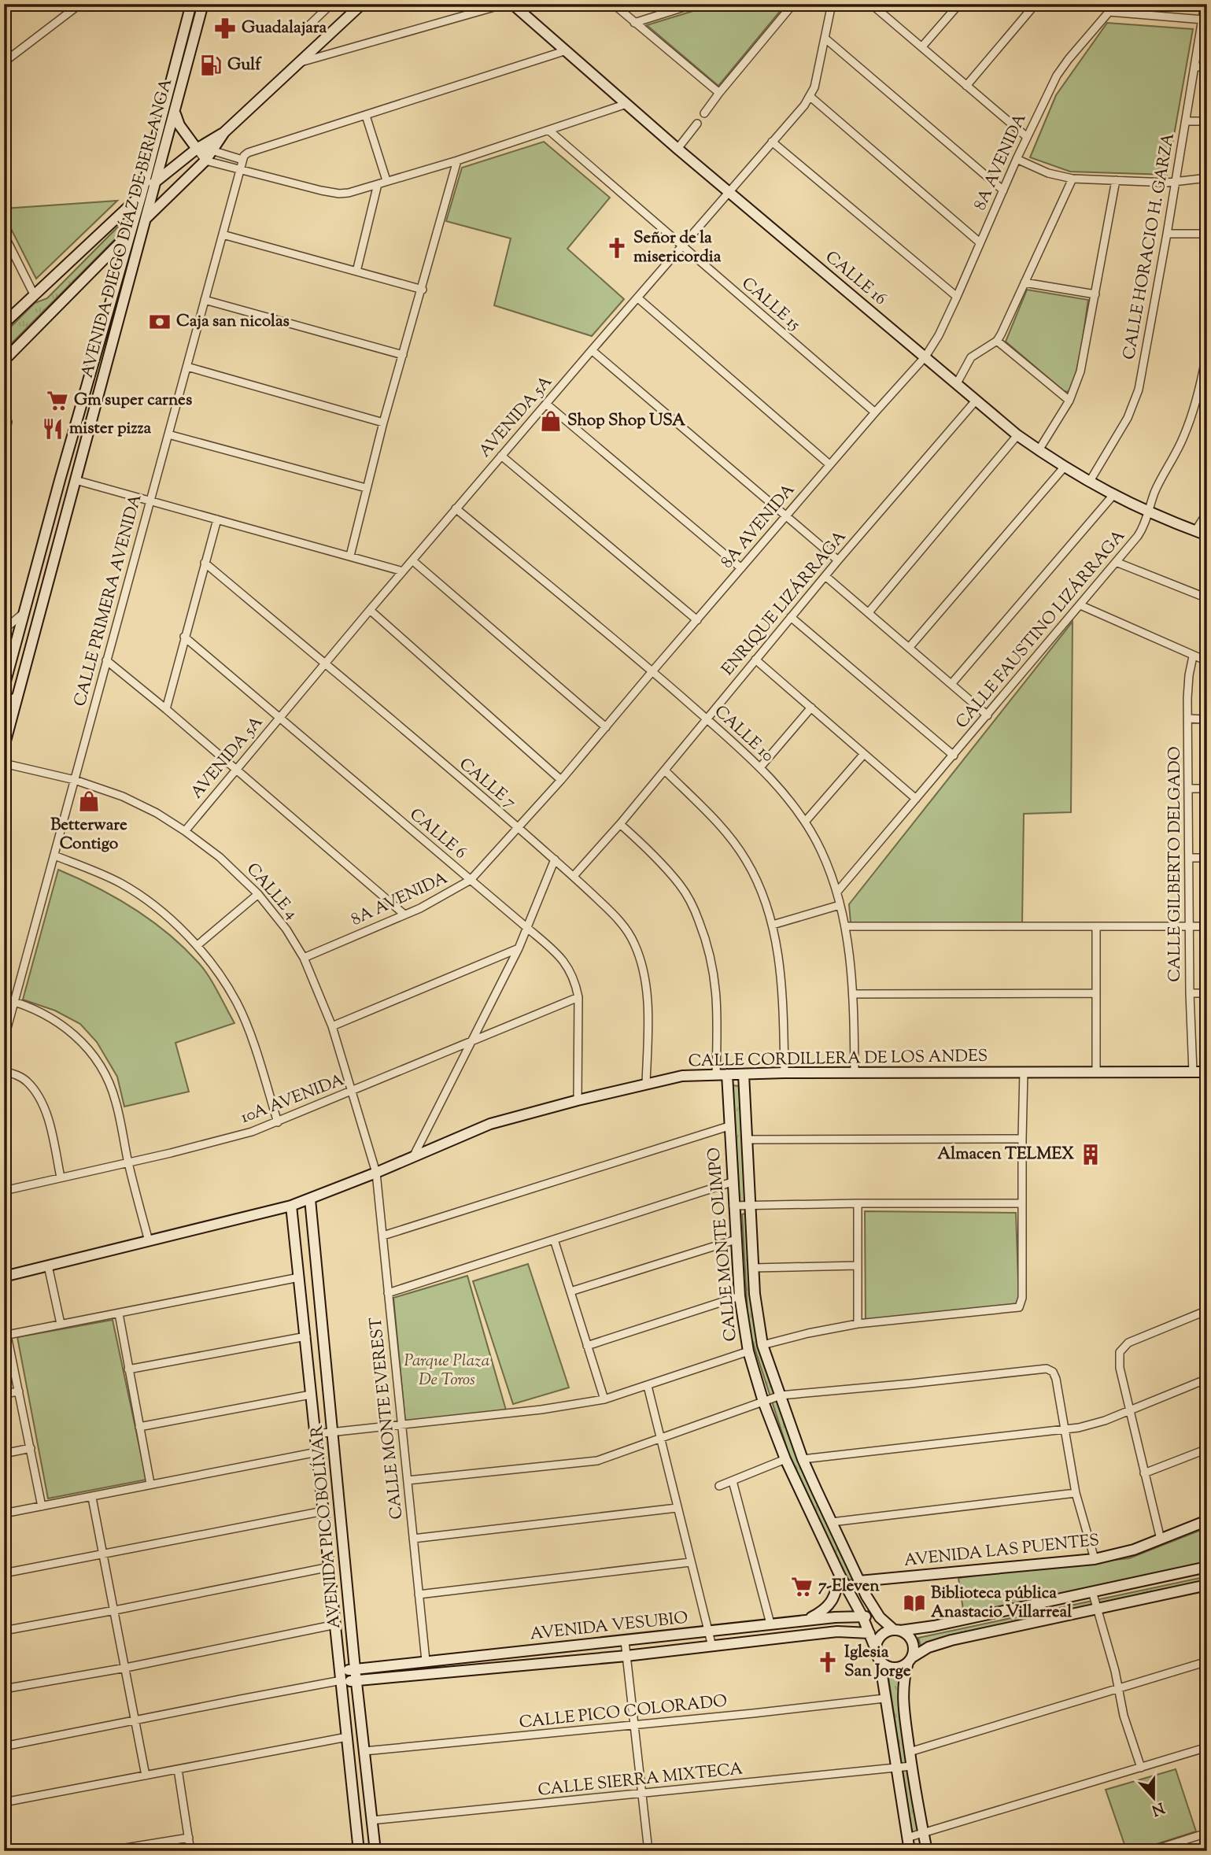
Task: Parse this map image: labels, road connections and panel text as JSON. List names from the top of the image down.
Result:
{
  "streets": {
    "street": [
      "8A AVENIDA",
      "AVENIDA DIEGO DÍAZ DE BERLANGA",
      "CALLE HORACIO H. GARZA",
      "CALLE 16",
      "CALLE 15",
      "AVENIDA 5A",
      "CALLE PRIMERA AVENIDA",
      "ENRIQUE LIZÁRRAGA",
      "CALLE FAUSTINO LIZÁRRAGA",
      "CALLE 10",
      "CALLE 7",
      "CALLE 6",
      "CALLE GILBERTO DELGADO",
      "CALLE 4",
      "CALLE CORDILLERA DE LOS ANDES",
      "10A AVENIDA",
      "CALLE MONTE OLIMPO",
      "CALLE MONTE EVEREST",
      "AVENIDA PICO BOLÍVAR",
      "AVENIDA LAS PUENTES",
      "AVENIDA VESUBIO",
      "CALLE PICO COLORADO",
      "CALLE SIERRA MIXTECA"
    ]
  },
  "crossings": [
    ["8A AVENIDA", "CALLE 16"],
    ["8A AVENIDA", "CALLE 15"],
    ["8A AVENIDA", "CALLE 10"],
    ["8A AVENIDA", "CALLE 7"],
    ["8A AVENIDA", "CALLE 6"],
    ["8A AVENIDA", "CALLE 4"],
    ["CALLE HORACIO H. GARZA", "CALLE 16"],
    ["CALLE 16", "AVENIDA 5A"],
    ["CALLE 16", "ENRIQUE LIZÁRRAGA"],
    ["CALLE 16", "CALLE FAUSTINO LIZÁRRAGA"],
    ["CALLE 15", "AVENIDA 5A"],
    ["AVENIDA 5A", "CALLE 10"],
    ["AVENIDA 5A", "CALLE 7"],
    ["AVENIDA 5A", "CALLE 6"],
    ["AVENIDA 5A", "CALLE 4"],
    ["CALLE PRIMERA AVENIDA", "CALLE 4"],
    ["ENRIQUE LIZÁRRAGA", "CALLE 10"],
    ["ENRIQUE LIZÁRRAGA", "CALLE 7"],
    ["CALLE FAUSTINO LIZÁRRAGA", "CALLE 10"],
    ["CALLE 10", "CALLE CORDILLERA DE LOS ANDES"],
    ["CALLE 7", "CALLE CORDILLERA DE LOS ANDES"],
    ["CALLE 6", "CALLE CORDILLERA DE LOS ANDES"],
    ["CALLE 6", "10A AVENIDA"],
    ["CALLE GILBERTO DELGADO", "CALLE CORDILLERA DE LOS ANDES"],
    ["CALLE 4", "CALLE CORDILLERA DE LOS ANDES"],
    ["CALLE 4", "10A AVENIDA"],
    ["CALLE 4", "CALLE MONTE EVEREST"],
    ["CALLE CORDILLERA DE LOS ANDES", "CALLE MONTE OLIMPO"],
    ["CALLE CORDILLERA DE LOS ANDES", "CALLE MONTE EVEREST"],
    ["CALLE CORDILLERA DE LOS ANDES", "AVENIDA PICO BOLÍVAR"],
    ["CALLE MONTE OLIMPO", "AVENIDA LAS PUENTES"],
    ["CALLE MONTE OLIMPO", "AVENIDA VESUBIO"],
    ["CALLE MONTE EVEREST", "AVENIDA VESUBIO"],
    ["AVENIDA PICO BOLÍVAR", "AVENIDA VESUBIO"],
    ["AVENIDA PICO BOLÍVAR", "CALLE PICO COLORADO"],
    ["AVENIDA PICO BOLÍVAR", "CALLE SIERRA MIXTECA"]
  ],
  "parks": ["Parque Plaza De Toros"],
  "places": {
    "pharmacy": ["Guadalajara"],
    "fuel station": ["Gulf"],
    "church": ["Señor de la misericordia", "Iglesia San Jorge"],
    "bank": ["Caja san nicolas"],
    "supermarket": ["Gm super carnes", "7-Eleven"],
    "shop": ["Shop Shop USA", "Betterware Contigo"],
    "restaurant": ["mister pizza"],
    "building": ["Almacen TELMEX"],
    "library": ["Biblioteca pública Anastacio Villarreal"]
  },
  "north": "bottom"
}
